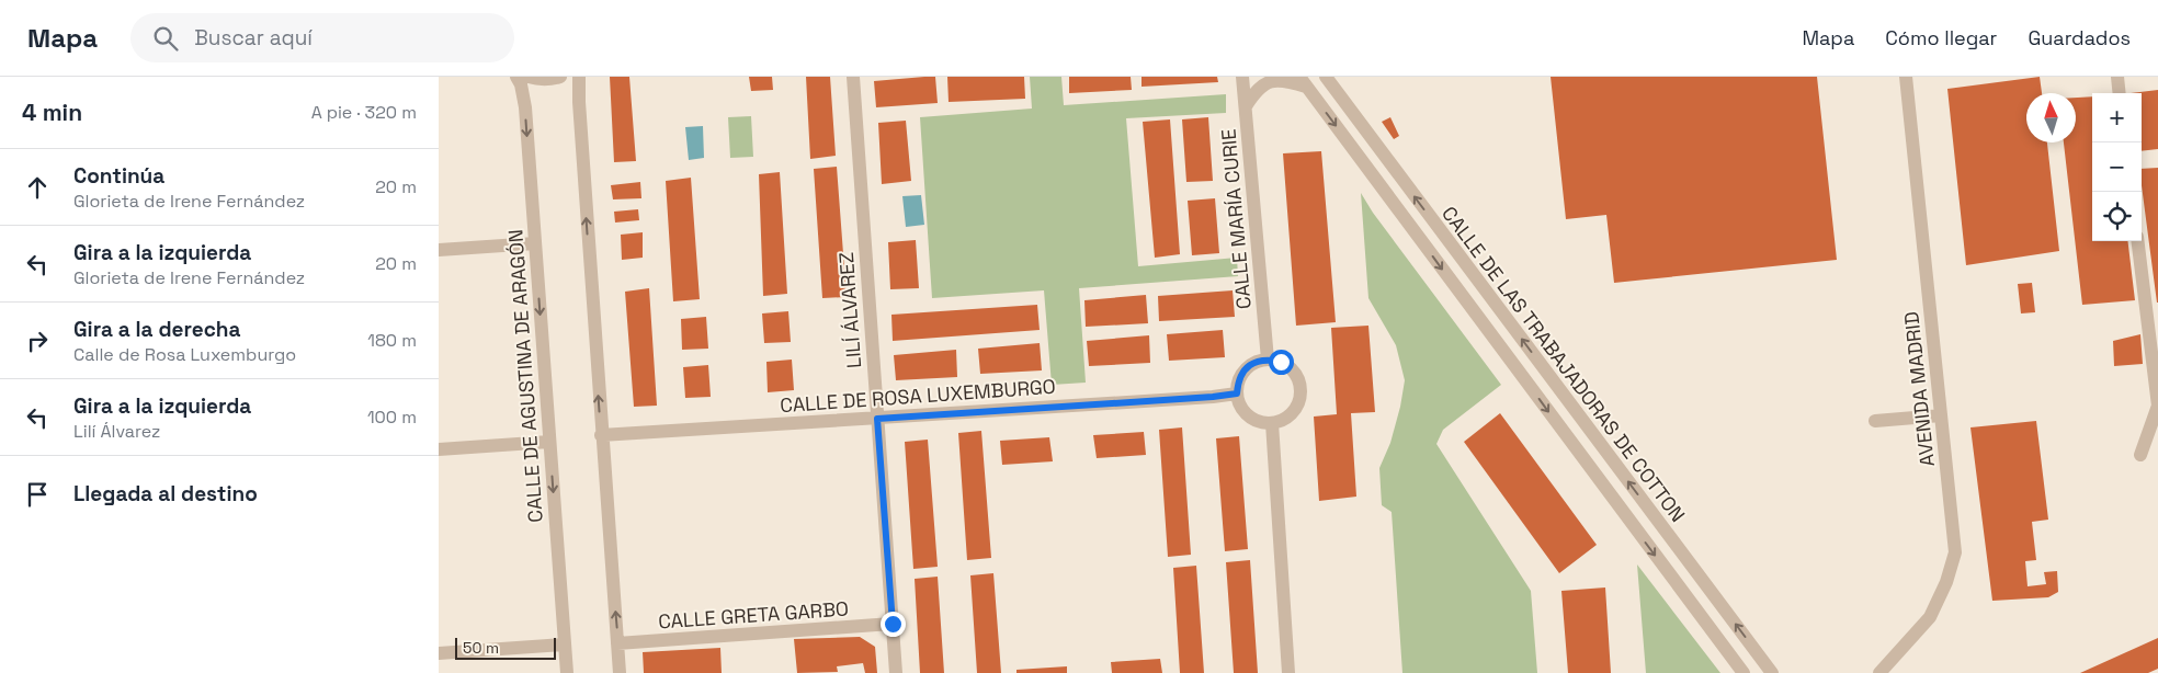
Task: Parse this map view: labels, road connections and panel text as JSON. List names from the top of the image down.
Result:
{
  "streets": {
    "street": [
      "CALLE MARÍA CURIE",
      "LILÍ ÁLVAREZ",
      "CALLE DE LAS TRABAJADORAS DE COTTON",
      "CALLE DE AGUSTINA DE ARAGÓN",
      "AVENIDA MADRID",
      "CALLE DE ROSA LUXEMBURGO",
      "CALLE GRETA GARBO"
    ]
  },
  "crossings": [
    ["CALLE MARÍA CURIE", "CALLE DE ROSA LUXEMBURGO"],
    ["LILÍ ÁLVAREZ", "CALLE DE ROSA LUXEMBURGO"],
    ["LILÍ ÁLVAREZ", "CALLE GRETA GARBO"]
  ],
  "scale_bar": "50 m",
  "north": "top",
  "page": {
    "header": "Mapa",
    "search": "Buscar aquí",
    "nav": ["Mapa", "Cómo llegar", "Guardados"],
    "heading": ["4 min", "A pie · 320 m"],
    "map_buttons": ["+", "−"],
    "list": [
      ["Continúa", "Glorieta de Irene Fernández", "20 m"],
      ["Gira a la izquierda", "Glorieta de Irene Fernández", "20 m"],
      ["Gira a la derecha", "Calle de Rosa Luxemburgo", "180 m"],
      ["Gira a la izquierda", "Lilí Álvarez", "100 m"],
      "Llegada al destino"
    ],
    "scale": "50 m"
  }
}
